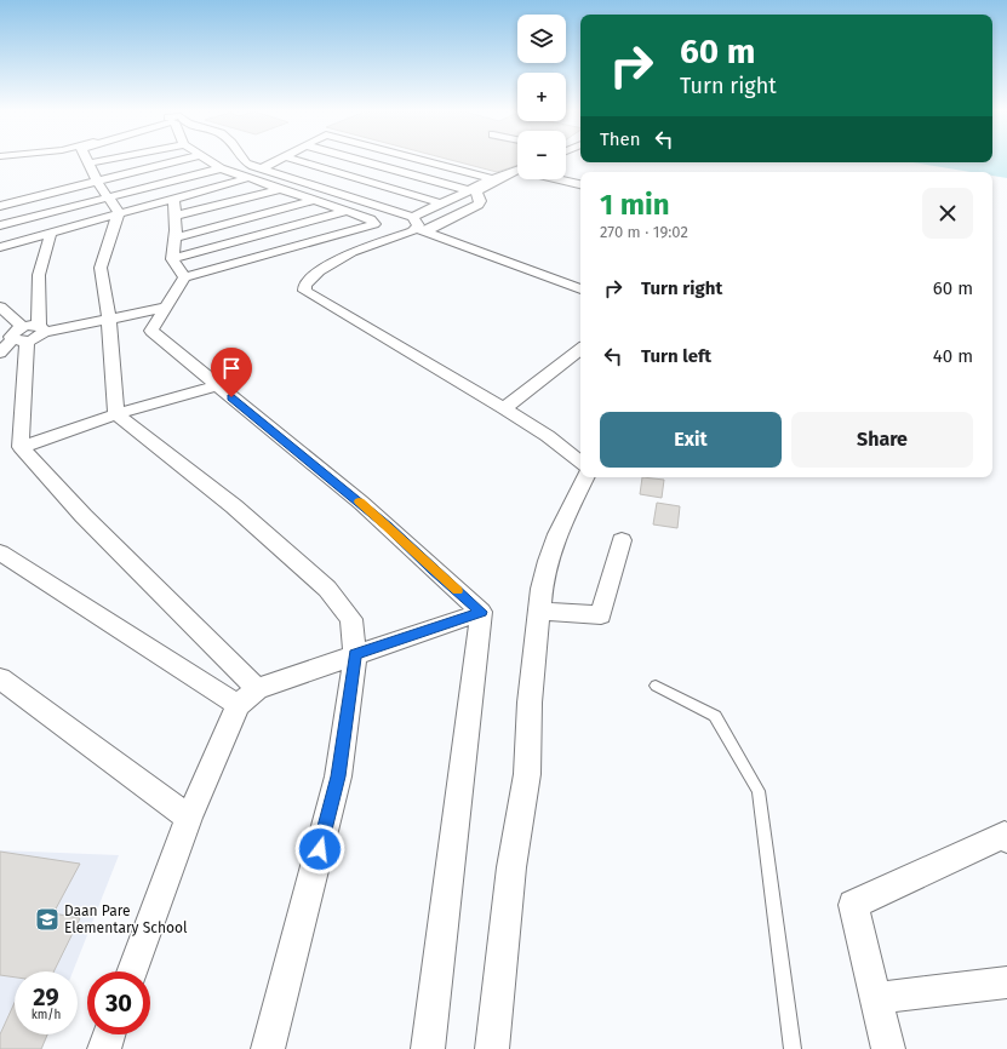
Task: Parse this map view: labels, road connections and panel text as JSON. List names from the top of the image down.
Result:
{
  "places": {
    "school or university": ["Daan Pare Elementary School"]
  },
  "page": {
    "map_buttons": ["+", "−"],
    "turn": ["60 m", "Turn right"],
    "then": "Then",
    "heading": ["1 min", "270 m · 19:02"],
    "list": [
      {
        "name": "Turn right",
        "value": "60 m"
      },
      {
        "name": "Turn left",
        "value": "40 m"
      }
    ],
    "buttons": ["Exit", "Share"],
    "speed": "29 km/h",
    "limit": "30"
  }
}
